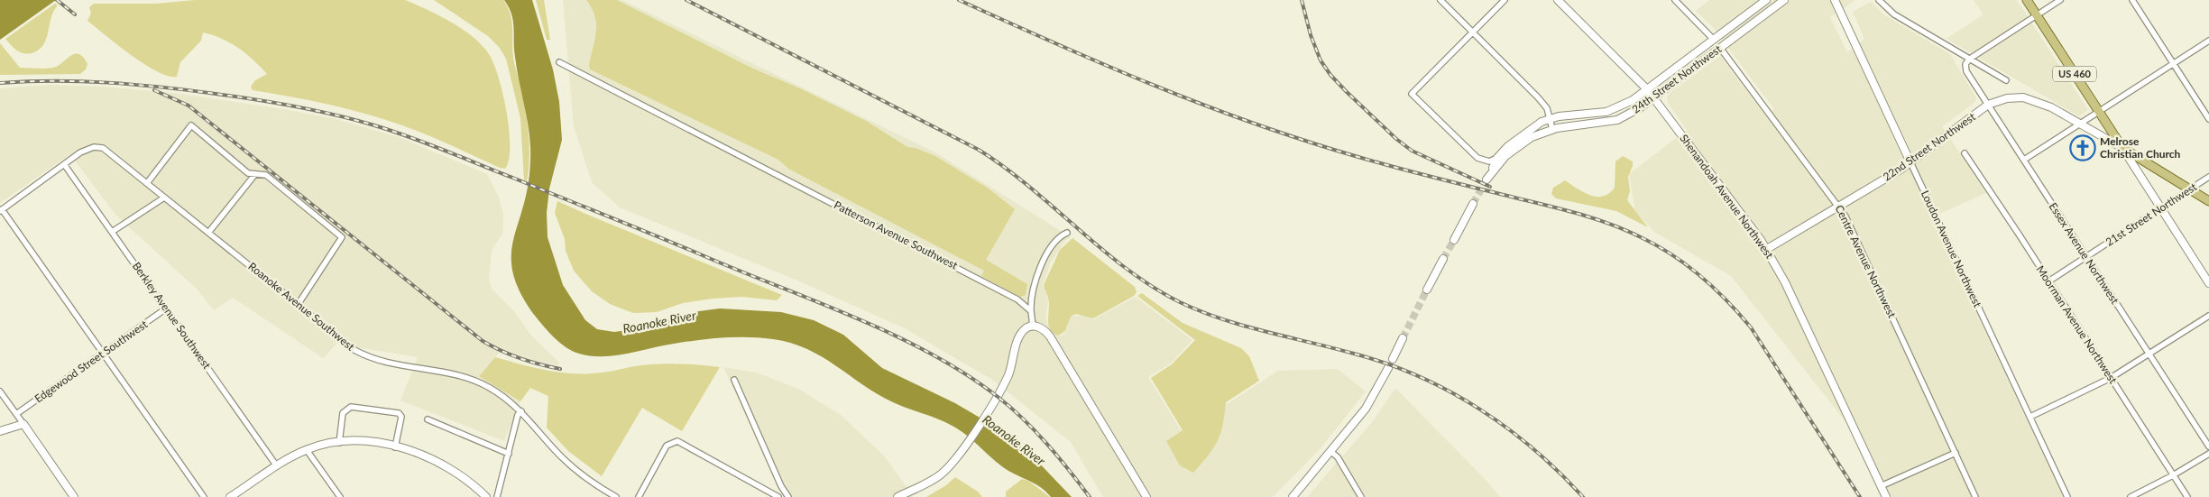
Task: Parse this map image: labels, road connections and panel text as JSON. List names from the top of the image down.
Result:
{
  "streets": {
    "main road": ["US 460"],
    "street": [
      "24th Street Northwest",
      "22nd Street Northwest",
      "Shenandoah Avenue Northwest",
      "21st Street Northwest",
      "Patterson Avenue Southwest",
      "Loudon Avenue Northwest",
      "Essex Avenue Northwest",
      "Centre Avenue Northwest",
      "Roanoke Avenue Southwest",
      "Berkley Avenue Southwest",
      "Moorman Avenue Northwest",
      "Edgewood Street Southwest"
    ]
  },
  "crossings": [
    ["US 460", "22nd Street Northwest"],
    ["US 460", "21st Street Northwest"],
    ["24th Street Northwest", "Shenandoah Avenue Northwest"],
    ["24th Street Northwest", "Centre Avenue Northwest"],
    ["22nd Street Northwest", "Shenandoah Avenue Northwest"],
    ["22nd Street Northwest", "Loudon Avenue Northwest"],
    ["22nd Street Northwest", "Essex Avenue Northwest"],
    ["22nd Street Northwest", "Centre Avenue Northwest"],
    ["21st Street Northwest", "Essex Avenue Northwest"],
    ["21st Street Northwest", "Moorman Avenue Northwest"],
    ["Roanoke Avenue Southwest", "Berkley Avenue Southwest"],
    ["Berkley Avenue Southwest", "Edgewood Street Southwest"]
  ],
  "water": ["Roanoke River"],
  "places": {
    "church": ["Melrose Christian Church"]
  }
}
